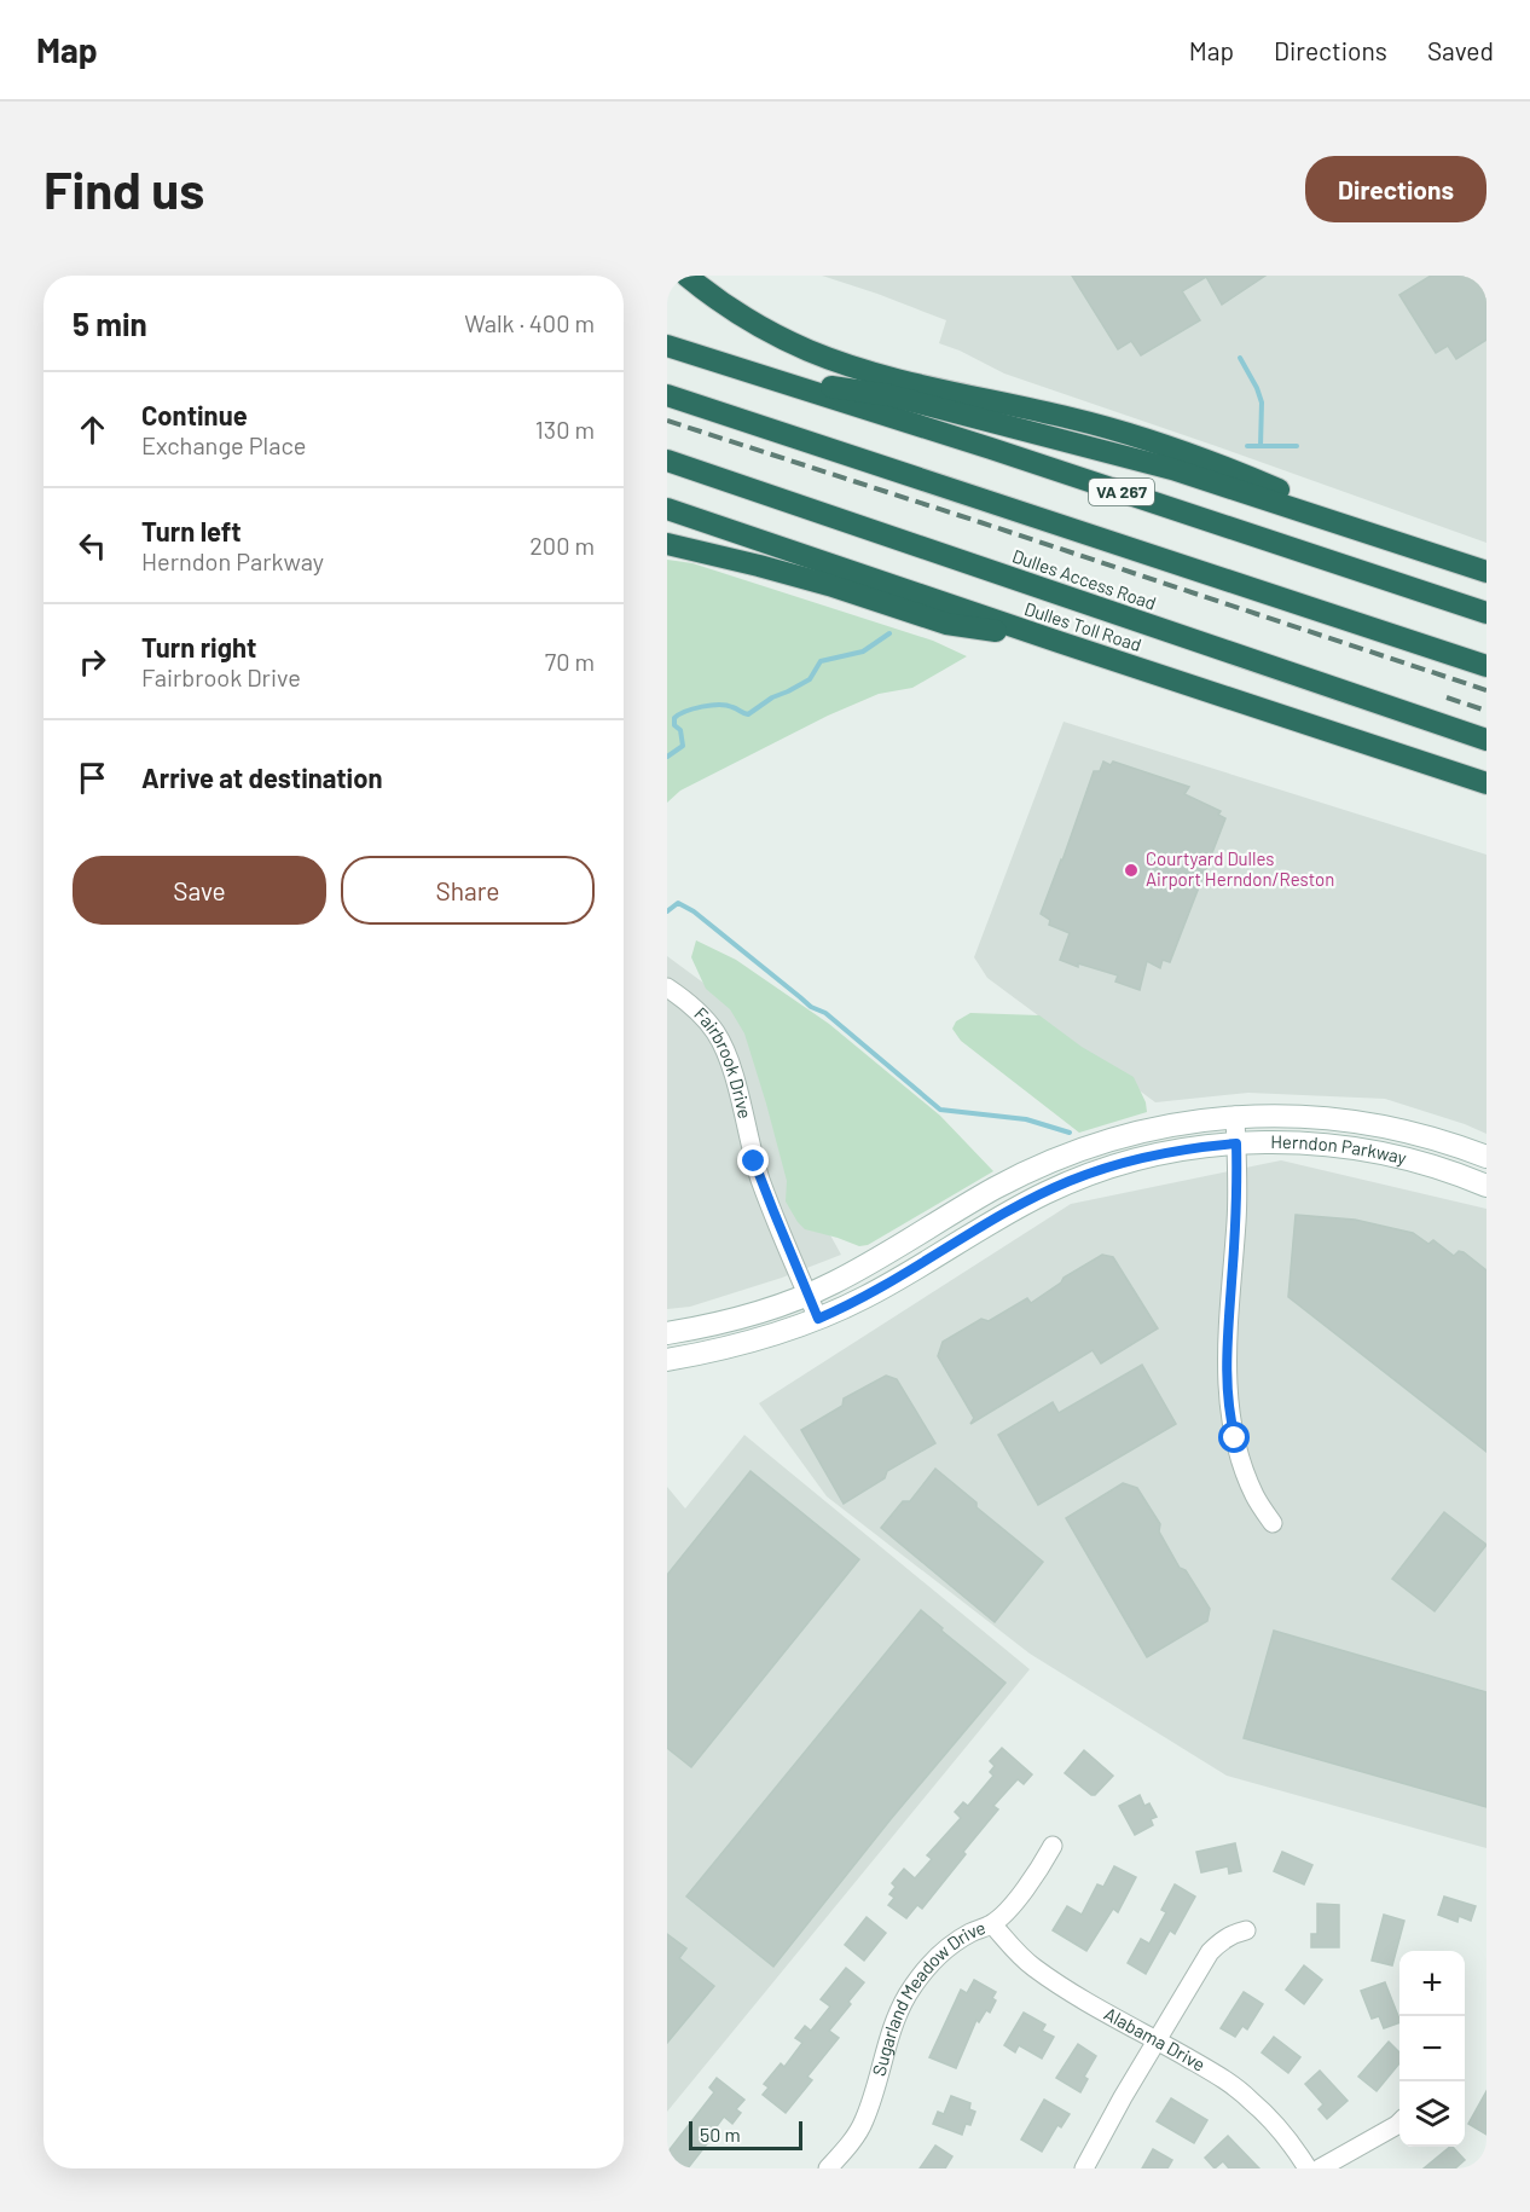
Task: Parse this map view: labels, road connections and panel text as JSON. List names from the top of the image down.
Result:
{
  "streets": {
    "highway": ["VA 267", "Dulles Access Road", "Dulles Toll Road"],
    "main road": ["Herndon Parkway"],
    "street": ["Fairbrook Drive", "Sugarland Meadow Drive", "Alabama Drive"]
  },
  "crossings": [
    ["Fairbrook Drive", "Herndon Parkway"],
    ["Sugarland Meadow Drive", "Alabama Drive"]
  ],
  "places": ["Courtyard Dulles Airport Herndon/Reston"],
  "scale_bar": "50 m",
  "page": {
    "header": "Map",
    "nav": ["Map", "Directions", "Saved"],
    "buttons": [
      "Directions",
      ["Save", "Share"]
    ],
    "title": "Find us",
    "heading": ["5 min", "Walk · 400 m"],
    "list": [
      ["Continue", "Exchange Place", "130 m"],
      ["Turn left", "Herndon Parkway", "200 m"],
      ["Turn right", "Fairbrook Drive", "70 m"],
      "Arrive at destination"
    ],
    "map_buttons": ["+", "−"],
    "scale": "50 m"
  }
}
